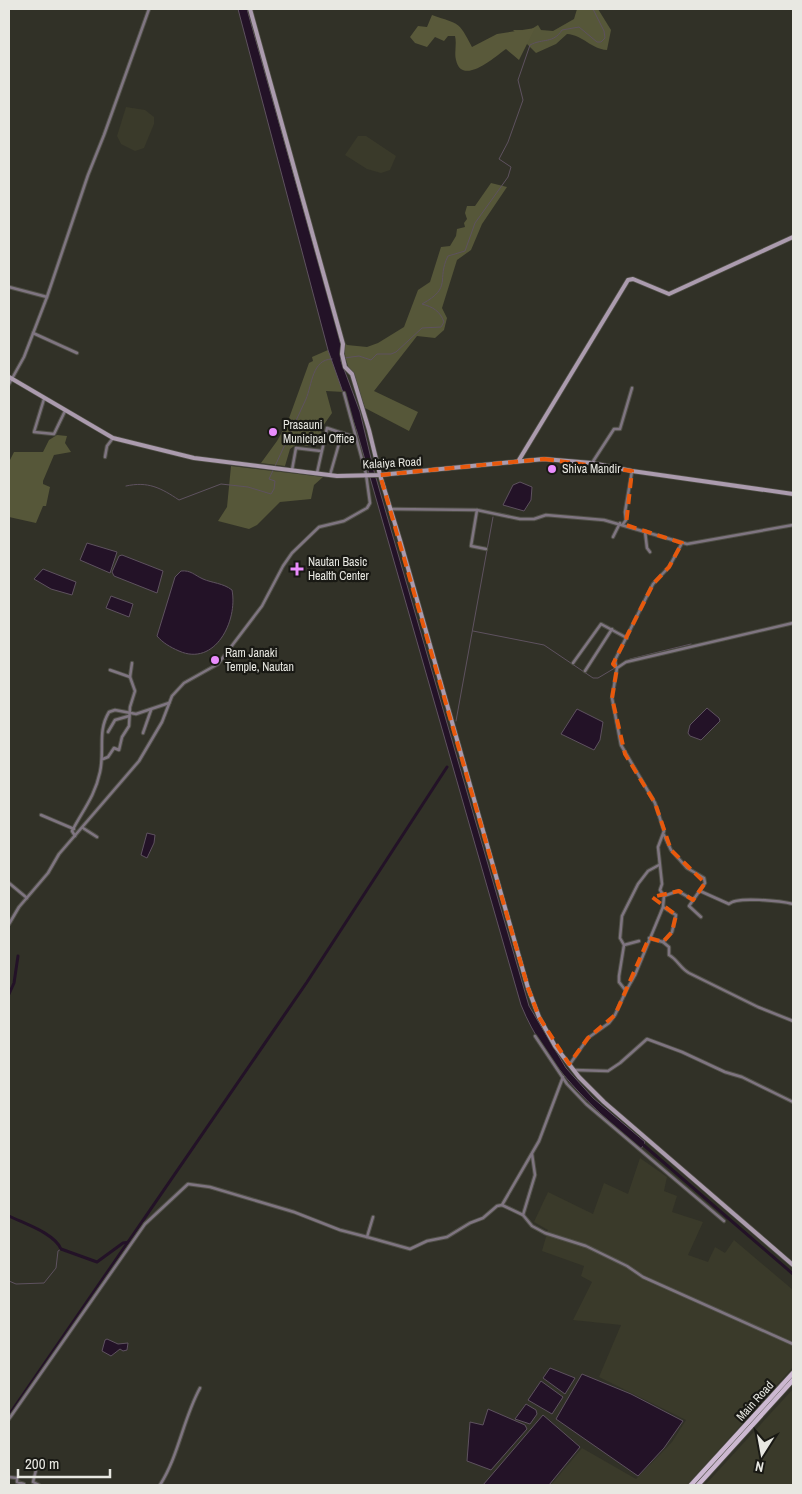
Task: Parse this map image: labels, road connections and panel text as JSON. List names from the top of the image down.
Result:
{
  "streets": {
    "main road": ["Kalaiya Road", "Main Road"]
  },
  "places": {
    "other": ["Prasauni Municipal Office", "Shiva Mandir", "Ram Janaki Temple, Nautan"],
    "health": ["Nautan Basic Health Center"]
  },
  "scale_bar": "200 m",
  "north": "bottom"
}
